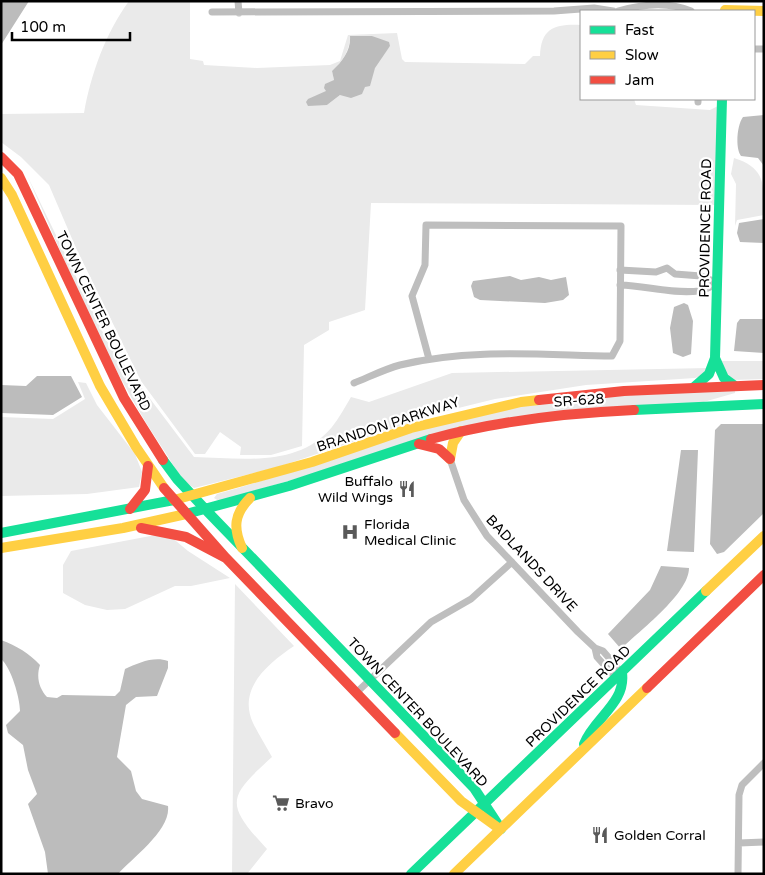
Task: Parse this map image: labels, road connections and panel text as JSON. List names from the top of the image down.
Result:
{
  "streets": {
    "main road": [
      "PROVIDENCE ROAD",
      "TOWN CENTER BOULEVARD",
      "SR-628",
      "BRANDON PARKWAY"
    ],
    "street": ["BADLANDS DRIVE"]
  },
  "crossings": [
    ["PROVIDENCE ROAD", "TOWN CENTER BOULEVARD"],
    ["PROVIDENCE ROAD", "BRANDON PARKWAY"],
    ["PROVIDENCE ROAD", "BADLANDS DRIVE"],
    ["TOWN CENTER BOULEVARD", "BRANDON PARKWAY"],
    ["SR-628", "BRANDON PARKWAY"]
  ],
  "places": {
    "restaurant": ["Buffalo Wild Wings", "Golden Corral"],
    "hospital": ["Florida Medical Clinic"],
    "supermarket": ["Bravo"]
  },
  "legend": ["Fast", "Slow", "Jam"],
  "scale_bar": "100 m"
}
